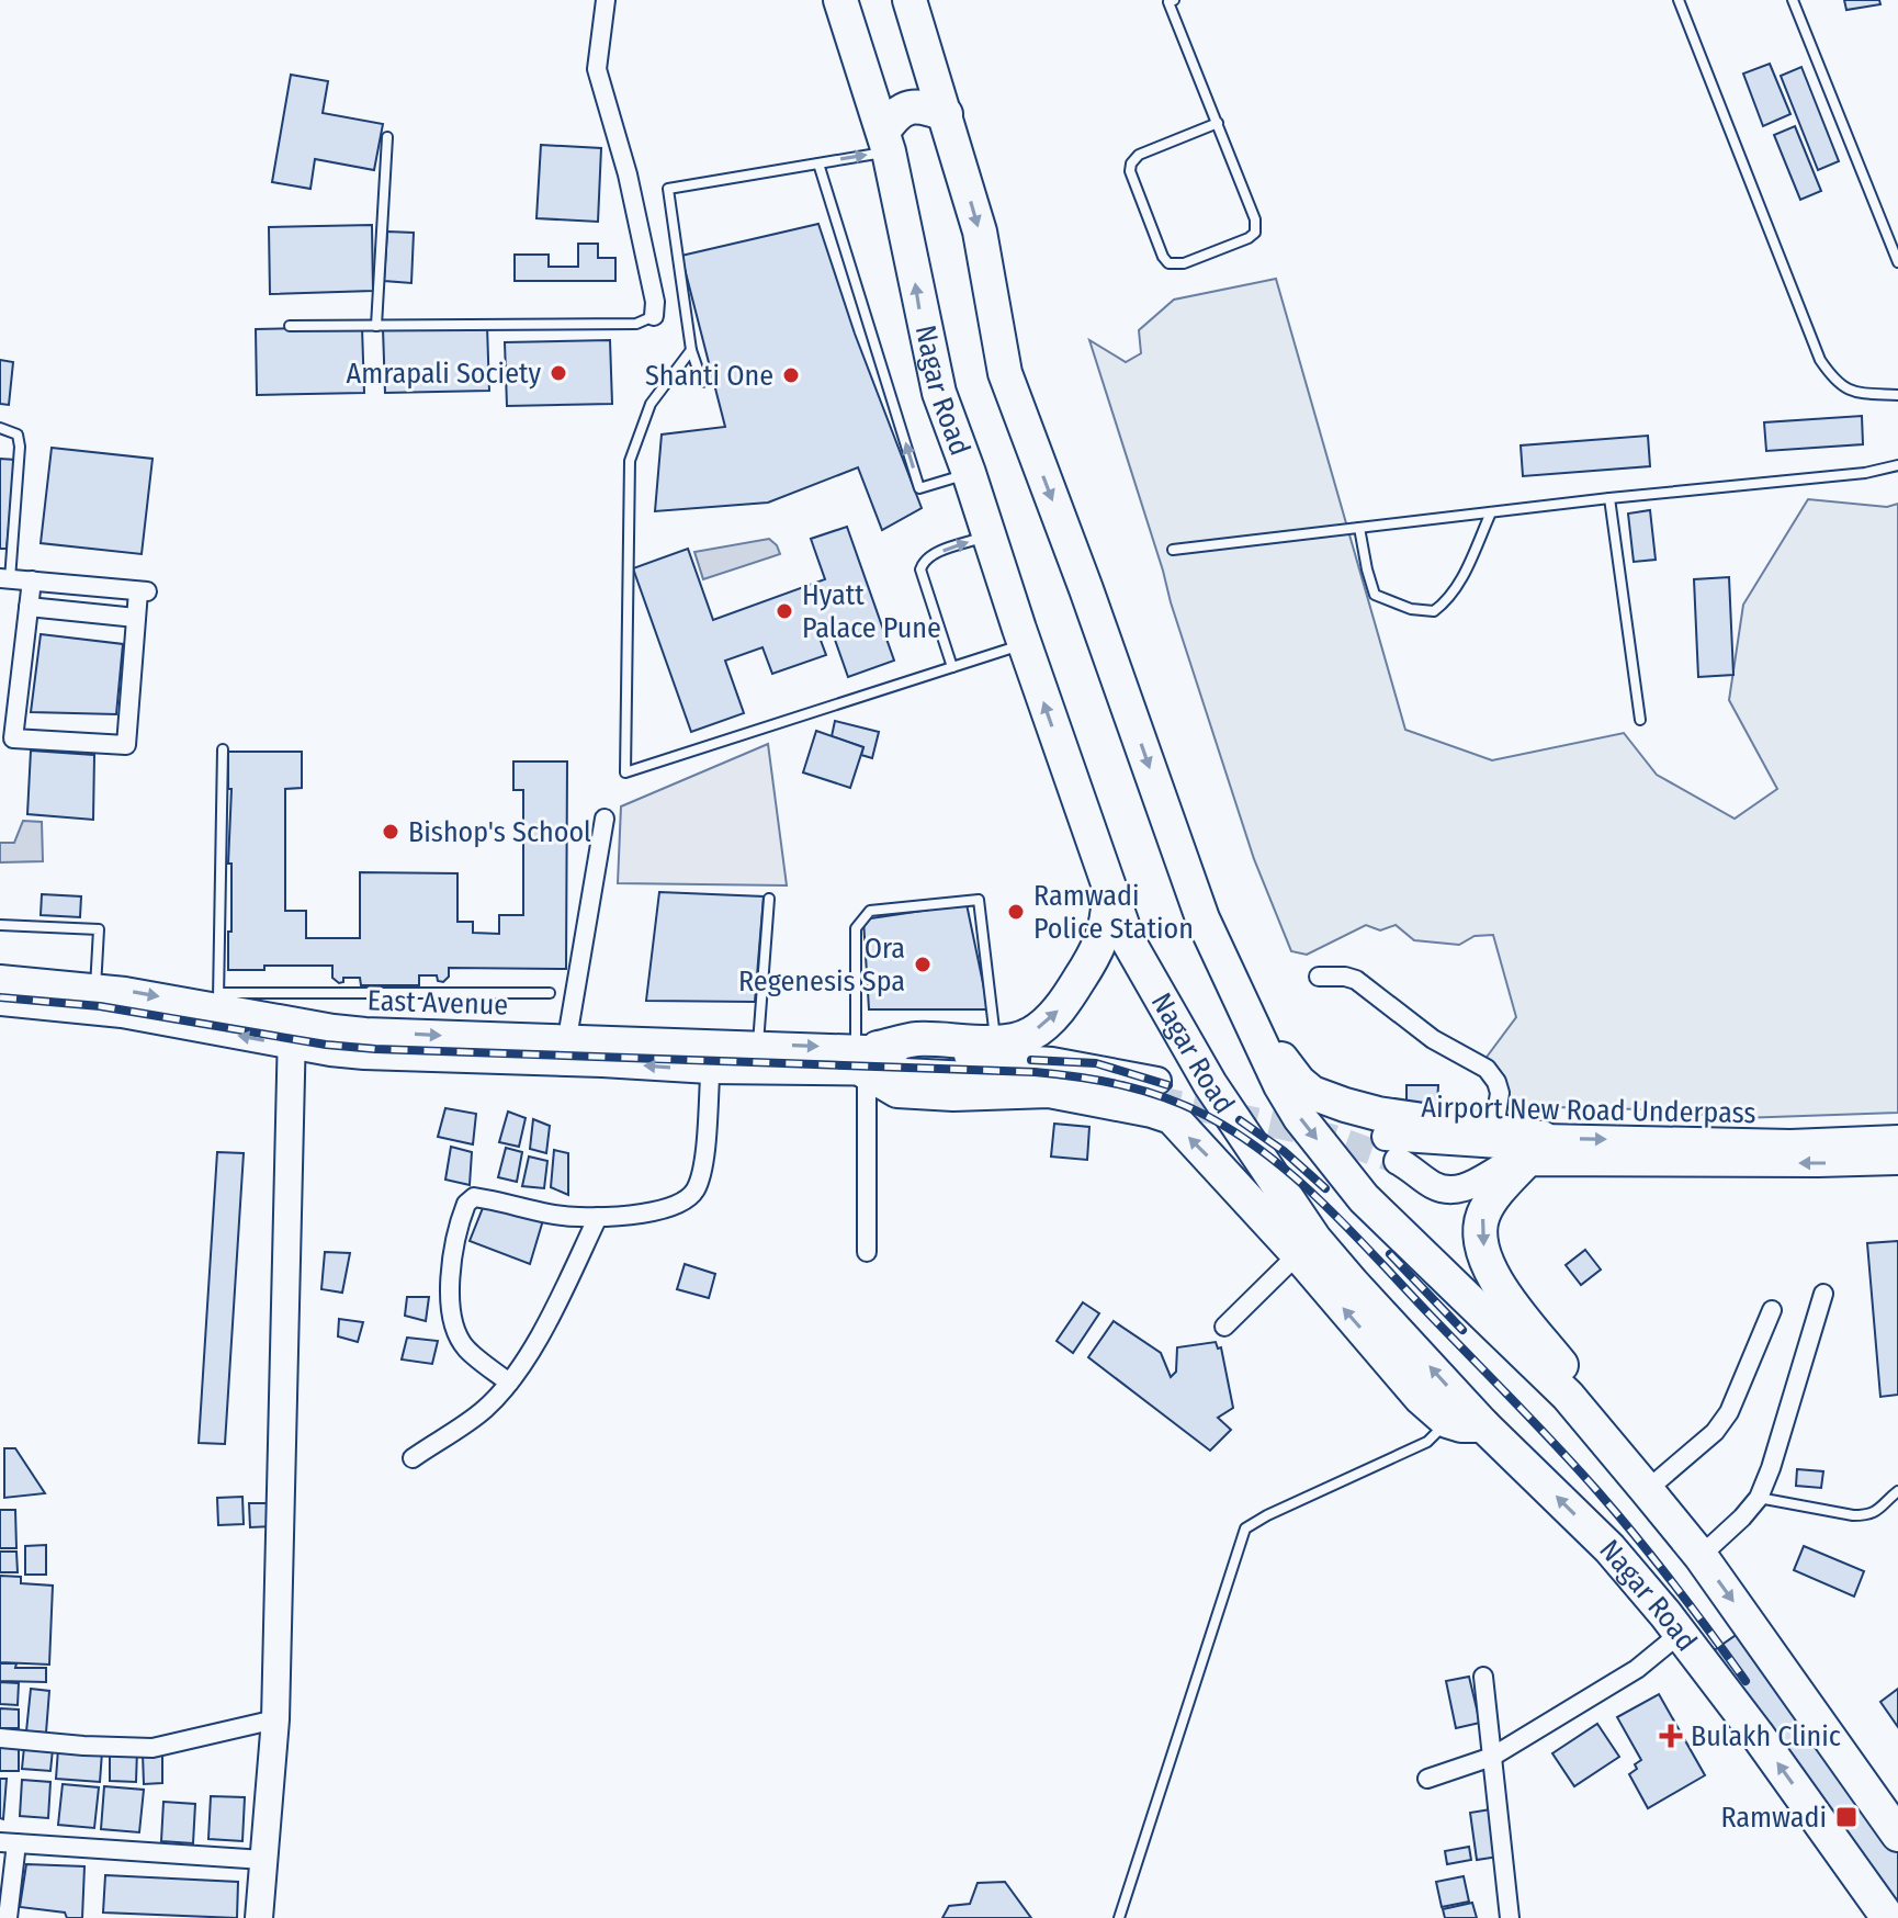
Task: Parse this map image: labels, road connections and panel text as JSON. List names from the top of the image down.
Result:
{
  "streets": {
    "highway": ["Nagar Road"],
    "main road": ["East Avenue", "Airport New Road Underpass"]
  },
  "places": {
    "other": [
      "Amrapali Society",
      "Shanti One",
      "Hyatt Palace Pune",
      "Bishop's School",
      "Ramwadi Police Station",
      "Ora Regenesis Spa"
    ],
    "health": ["Bulakh Clinic"],
    "transit": ["Ramwadi"]
  }
}
